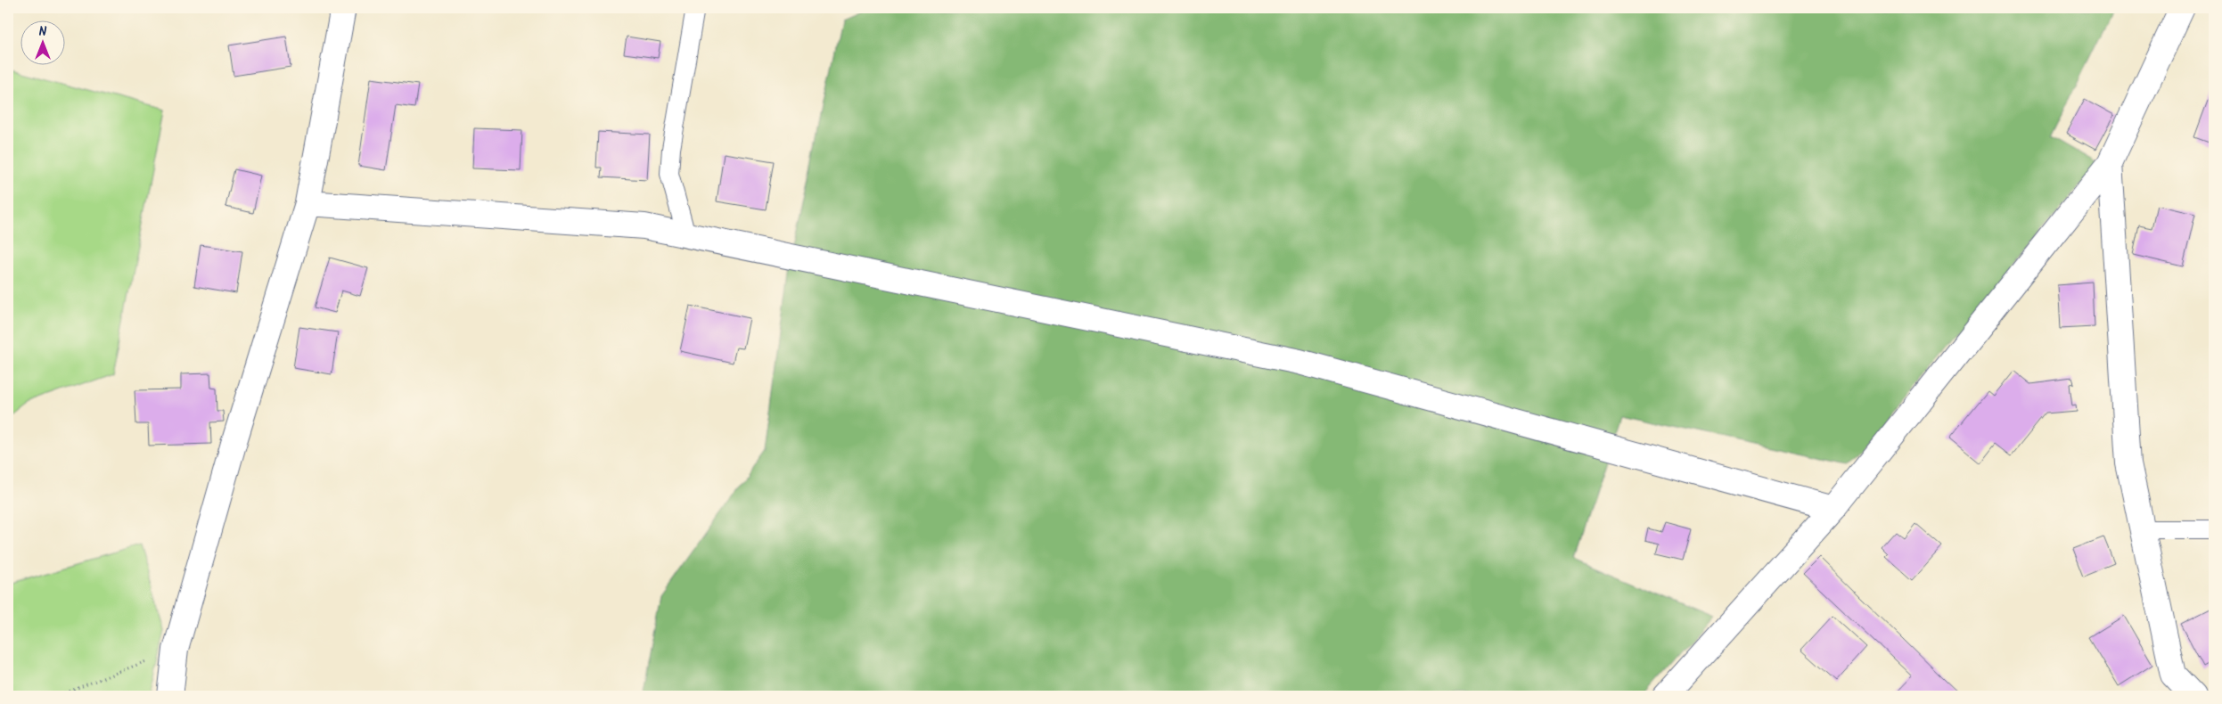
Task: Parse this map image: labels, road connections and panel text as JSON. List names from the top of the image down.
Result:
{
  "north": "top"
}
